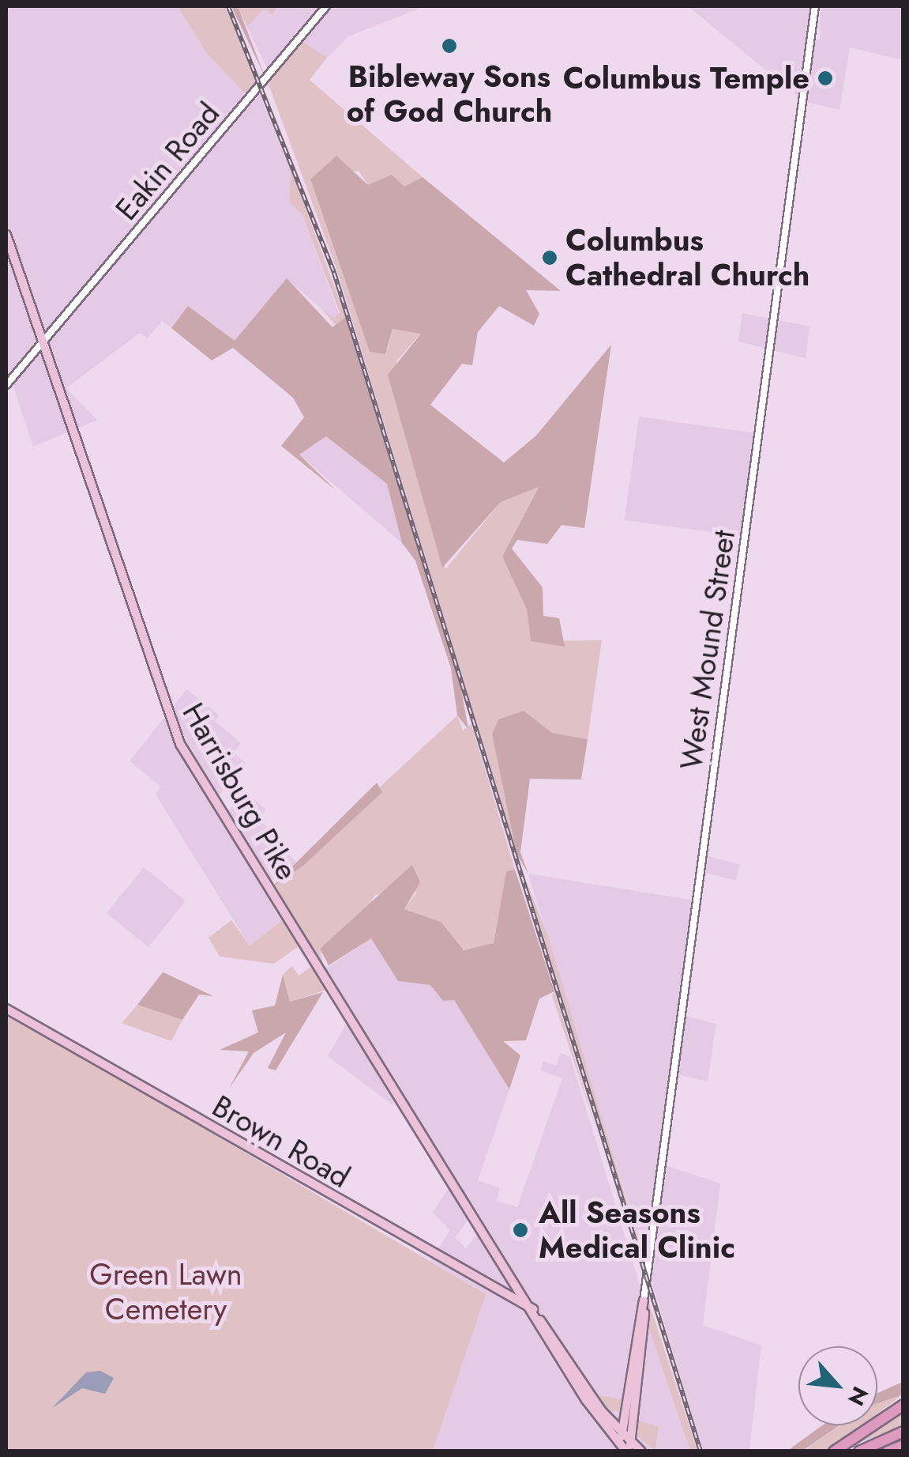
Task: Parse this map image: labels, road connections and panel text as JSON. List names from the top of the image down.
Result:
{
  "streets": {
    "main road": ["West Mound Street", "Harrisburg Pike", "Brown Road"],
    "street": ["Eakin Road"]
  },
  "crossings": [
    ["Eakin Road", "Harrisburg Pike"],
    ["West Mound Street", "Harrisburg Pike"],
    ["Harrisburg Pike", "Brown Road"]
  ],
  "parks": ["Green Lawn Cemetery"],
  "places": [
    "Bibleway Sons of God Church",
    "Columbus Temple",
    "Columbus Cathedral Church",
    "All Seasons Medical Clinic"
  ],
  "north": "bottom right"
}
